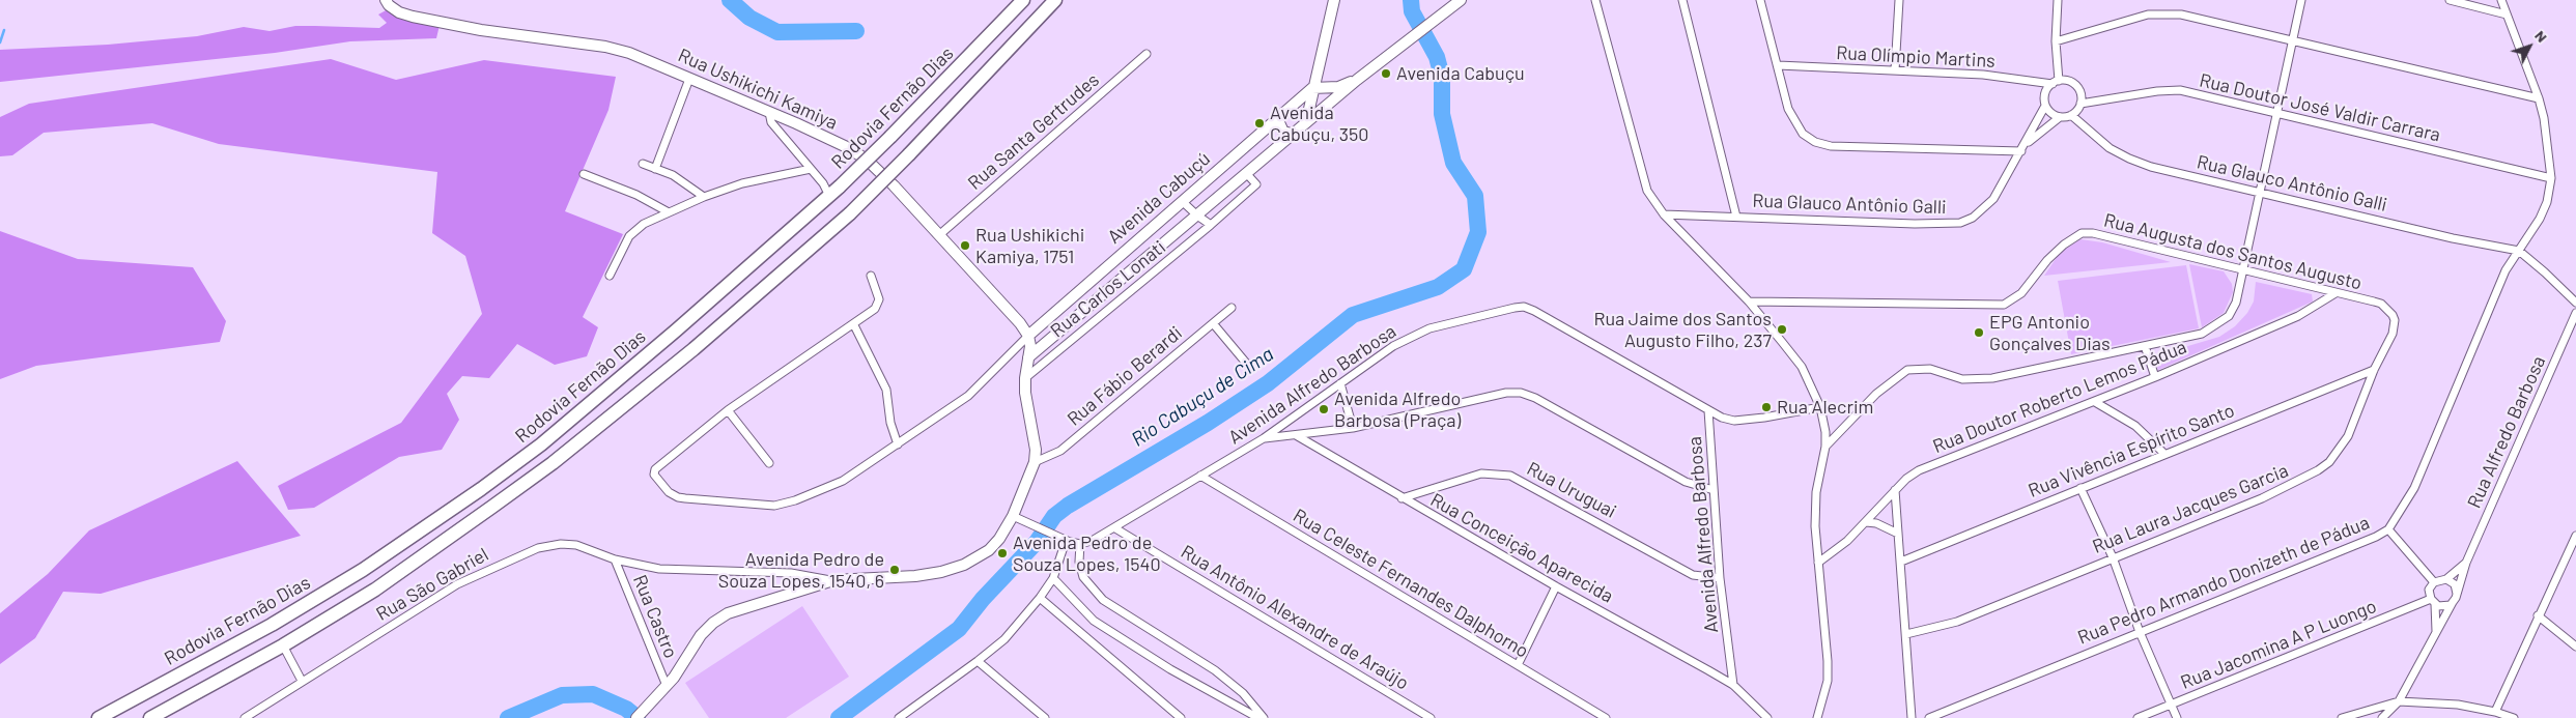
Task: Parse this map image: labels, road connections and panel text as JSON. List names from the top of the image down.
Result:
{
  "streets": {
    "highway": ["Rodovia Fernão Dias"],
    "main road": ["Rua Ushikichi Kamiya", "Avenida Cabuçú"],
    "street": [
      "Rua Olímpio Martins",
      "Rua Doutor José Valdir Carrara",
      "Rua Santa Gertrudes",
      "Rua Glauco Antônio Galli",
      "Rua Augusta dos Santos Augusto",
      "Rua Carlos Lonati",
      "Rua Fábio Berardi",
      "Avenida Alfredo Barbosa",
      "Rua Doutor Roberto Lemos Pádua",
      "Rua Alfredo Barbosa",
      "Rua Vivência Espírito Santo",
      "Rua Uruguai",
      "Rua Laura Jacques Garcia",
      "Rua Conceição Aparecida",
      "Rua Pedro Armando Donizeth de Pádua",
      "Rua Celeste Fernandes Dalphorno",
      "Rua São Gabriel",
      "Rua Castro",
      "Rua Antônio Alexandre de Araújo",
      "Rua Jacomina A P Luongo"
    ]
  },
  "crossings": [
    ["Rua Olímpio Martins", "Rua Doutor José Valdir Carrara"],
    ["Rua Olímpio Martins", "Rua Glauco Antônio Galli"],
    ["Rua Ushikichi Kamiya", "Rua Santa Gertrudes"],
    ["Rua Ushikichi Kamiya", "Avenida Cabuçú"],
    ["Rua Doutor José Valdir Carrara", "Rua Glauco Antônio Galli"],
    ["Rua Glauco Antônio Galli", "Rua Pedro Armando Donizeth de Pádua"],
    ["Avenida Cabuçú", "Rua Carlos Lonati"],
    ["Rua Augusta dos Santos Augusto", "Rua Doutor Roberto Lemos Pádua"],
    ["Rua Augusta dos Santos Augusto", "Rua Laura Jacques Garcia"],
    ["Avenida Alfredo Barbosa", "Rua Uruguai"],
    ["Avenida Alfredo Barbosa", "Rua Conceição Aparecida"],
    ["Avenida Alfredo Barbosa", "Rua Celeste Fernandes Dalphorno"],
    ["Avenida Alfredo Barbosa", "Rua Antônio Alexandre de Araújo"],
    ["Rua Alfredo Barbosa", "Rua Jacomina A P Luongo"],
    ["Rua Vivência Espírito Santo", "Rua Laura Jacques Garcia"],
    ["Rua Uruguai", "Rua Conceição Aparecida"],
    ["Rua São Gabriel", "Rua Castro"]
  ],
  "water": ["Rio Cabuçu de Cima"],
  "places": [
    "Avenida Cabuçu",
    "Avenida Cabuçu, 350",
    "Rua Ushikichi Kamiya, 1751",
    "Rua Jaime dos Santos Augusto Filho, 237",
    "EPG Antonio Gonçalves Dias",
    "Rua Alecrim",
    "Avenida Alfredo Barbosa (Praça)",
    "Avenida Pedro de Souza Lopes, 1540",
    "Avenida Pedro de Souza Lopes, 1540, 6"
  ],
  "north": "top right"
}
